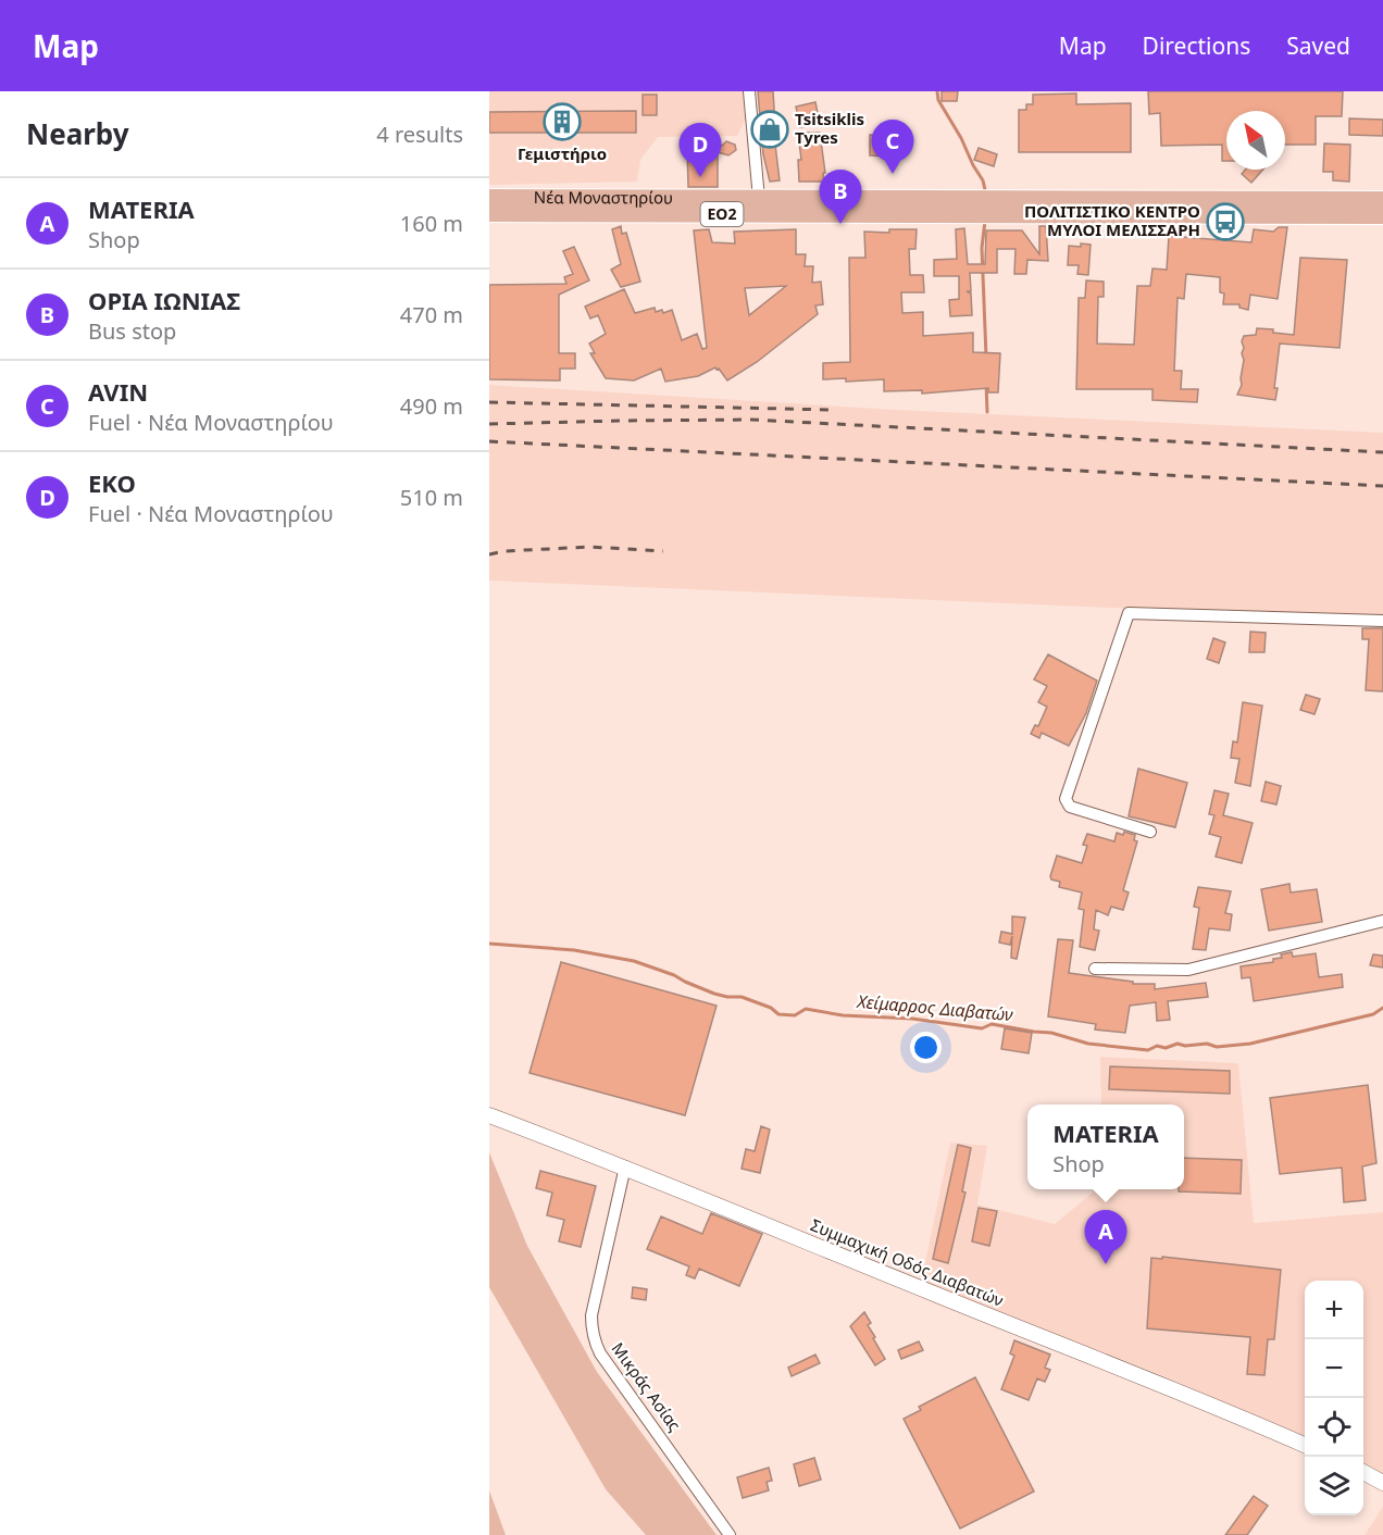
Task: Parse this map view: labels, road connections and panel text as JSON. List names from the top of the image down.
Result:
{
  "streets": {
    "main road": ["Νέα Μοναστηρίου", "ΕΟ2"],
    "street": ["Συμμαχική Οδός Διαβατών", "Μικράς Ασίας"]
  },
  "crossings": [
    ["Συμμαχική Οδός Διαβατών", "Μικράς Ασίας"]
  ],
  "water": ["Χείμαρρος Διαβατών"],
  "places": {
    "building": ["Γεμιστήριο"],
    "shop": ["Tsitsiklis Tyres"],
    "bus stop": ["ΠΟΛΙΤΙΣΤΙΚΟ ΚΕΝΤΡΟ ΜΥΛΟΙ ΜΕΛΙΣΣΑΡΗ"]
  },
  "north": "top left",
  "page": {
    "header": "Map",
    "nav": ["Map", "Directions", "Saved"],
    "heading": ["Nearby", "4 results"],
    "pins": [
      "C",
      "D",
      "B",
      "A"
    ],
    "list": [
      {
        "mark": "A",
        "name": "MATERIA",
        "note": "Shop",
        "value": "160 m"
      },
      {
        "mark": "B",
        "name": "ΟΡΙΑ ΙΩΝΙΑΣ",
        "note": "Bus stop",
        "value": "470 m"
      },
      {
        "mark": "C",
        "name": "AVIN",
        "note": "Fuel · Νέα Μοναστηρίου",
        "value": "490 m"
      },
      {
        "mark": "D",
        "name": "EKO",
        "note": "Fuel · Νέα Μοναστηρίου",
        "value": "510 m"
      }
    ],
    "popup": ["MATERIA", "Shop"],
    "map_buttons": ["+", "−"]
  }
}
